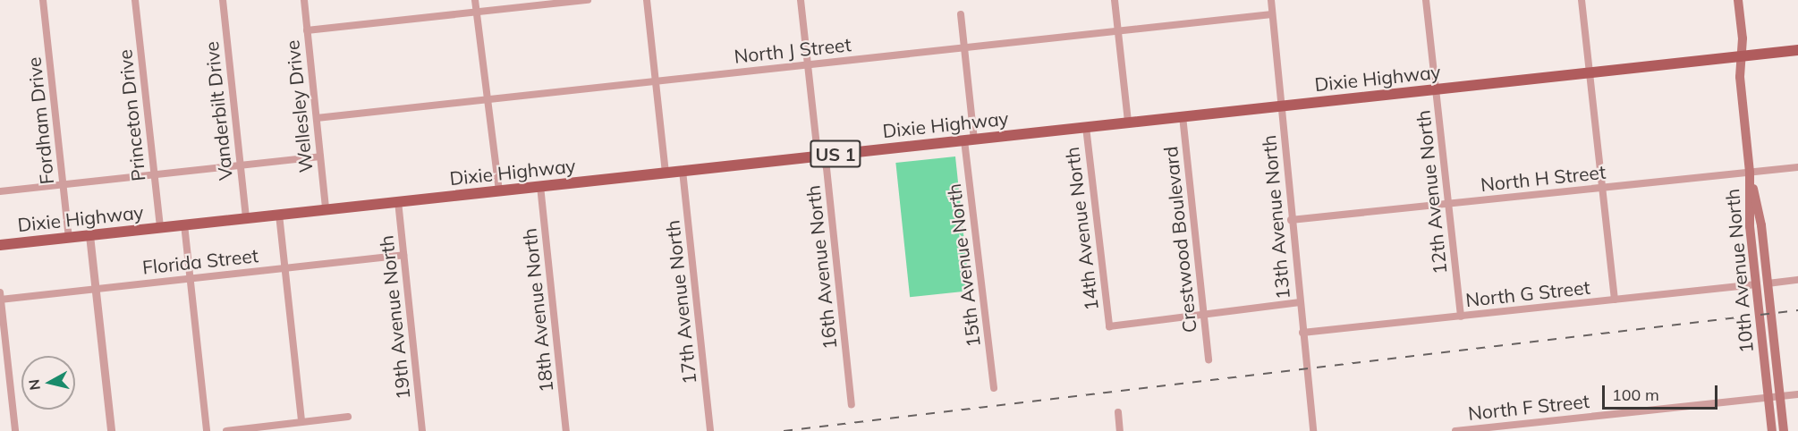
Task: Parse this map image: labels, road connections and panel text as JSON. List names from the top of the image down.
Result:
{
  "streets": {
    "main road": ["Dixie Highway", "US 1", "10th Avenue North"],
    "street": [
      "North J Street",
      "Wellesley Drive",
      "Vanderbilt Drive",
      "Princeton Drive",
      "Fordham Drive",
      "North H Street",
      "12th Avenue North",
      "13th Avenue North",
      "14th Avenue North",
      "Crestwood Boulevard",
      "Florida Street",
      "15th Avenue North",
      "16th Avenue North",
      "North G Street",
      "17th Avenue North",
      "18th Avenue North",
      "19th Avenue North",
      "North F Street"
    ]
  },
  "crossings": [
    ["North J Street", "Wellesley Drive"],
    ["North J Street", "13th Avenue North"],
    ["North J Street", "15th Avenue North"],
    ["North J Street", "16th Avenue North"],
    ["Dixie Highway", "Wellesley Drive"],
    ["Dixie Highway", "Vanderbilt Drive"],
    ["Dixie Highway", "Princeton Drive"],
    ["Dixie Highway", "Fordham Drive"],
    ["Dixie Highway", "12th Avenue North"],
    ["Dixie Highway", "13th Avenue North"],
    ["Dixie Highway", "14th Avenue North"],
    ["Dixie Highway", "Crestwood Boulevard"],
    ["Dixie Highway", "15th Avenue North"],
    ["Dixie Highway", "16th Avenue North"],
    ["Dixie Highway", "10th Avenue North"],
    ["Dixie Highway", "17th Avenue North"],
    ["Dixie Highway", "18th Avenue North"],
    ["Dixie Highway", "19th Avenue North"],
    ["North H Street", "12th Avenue North"],
    ["North H Street", "13th Avenue North"],
    ["North H Street", "10th Avenue North"],
    ["12th Avenue North", "North G Street"],
    ["13th Avenue North", "North G Street"],
    ["14th Avenue North", "Crestwood Boulevard"],
    ["Florida Street", "19th Avenue North"],
    ["10th Avenue North", "North G Street"],
    ["10th Avenue North", "North F Street"]
  ],
  "scale_bar": "100 m",
  "north": "left"
}
